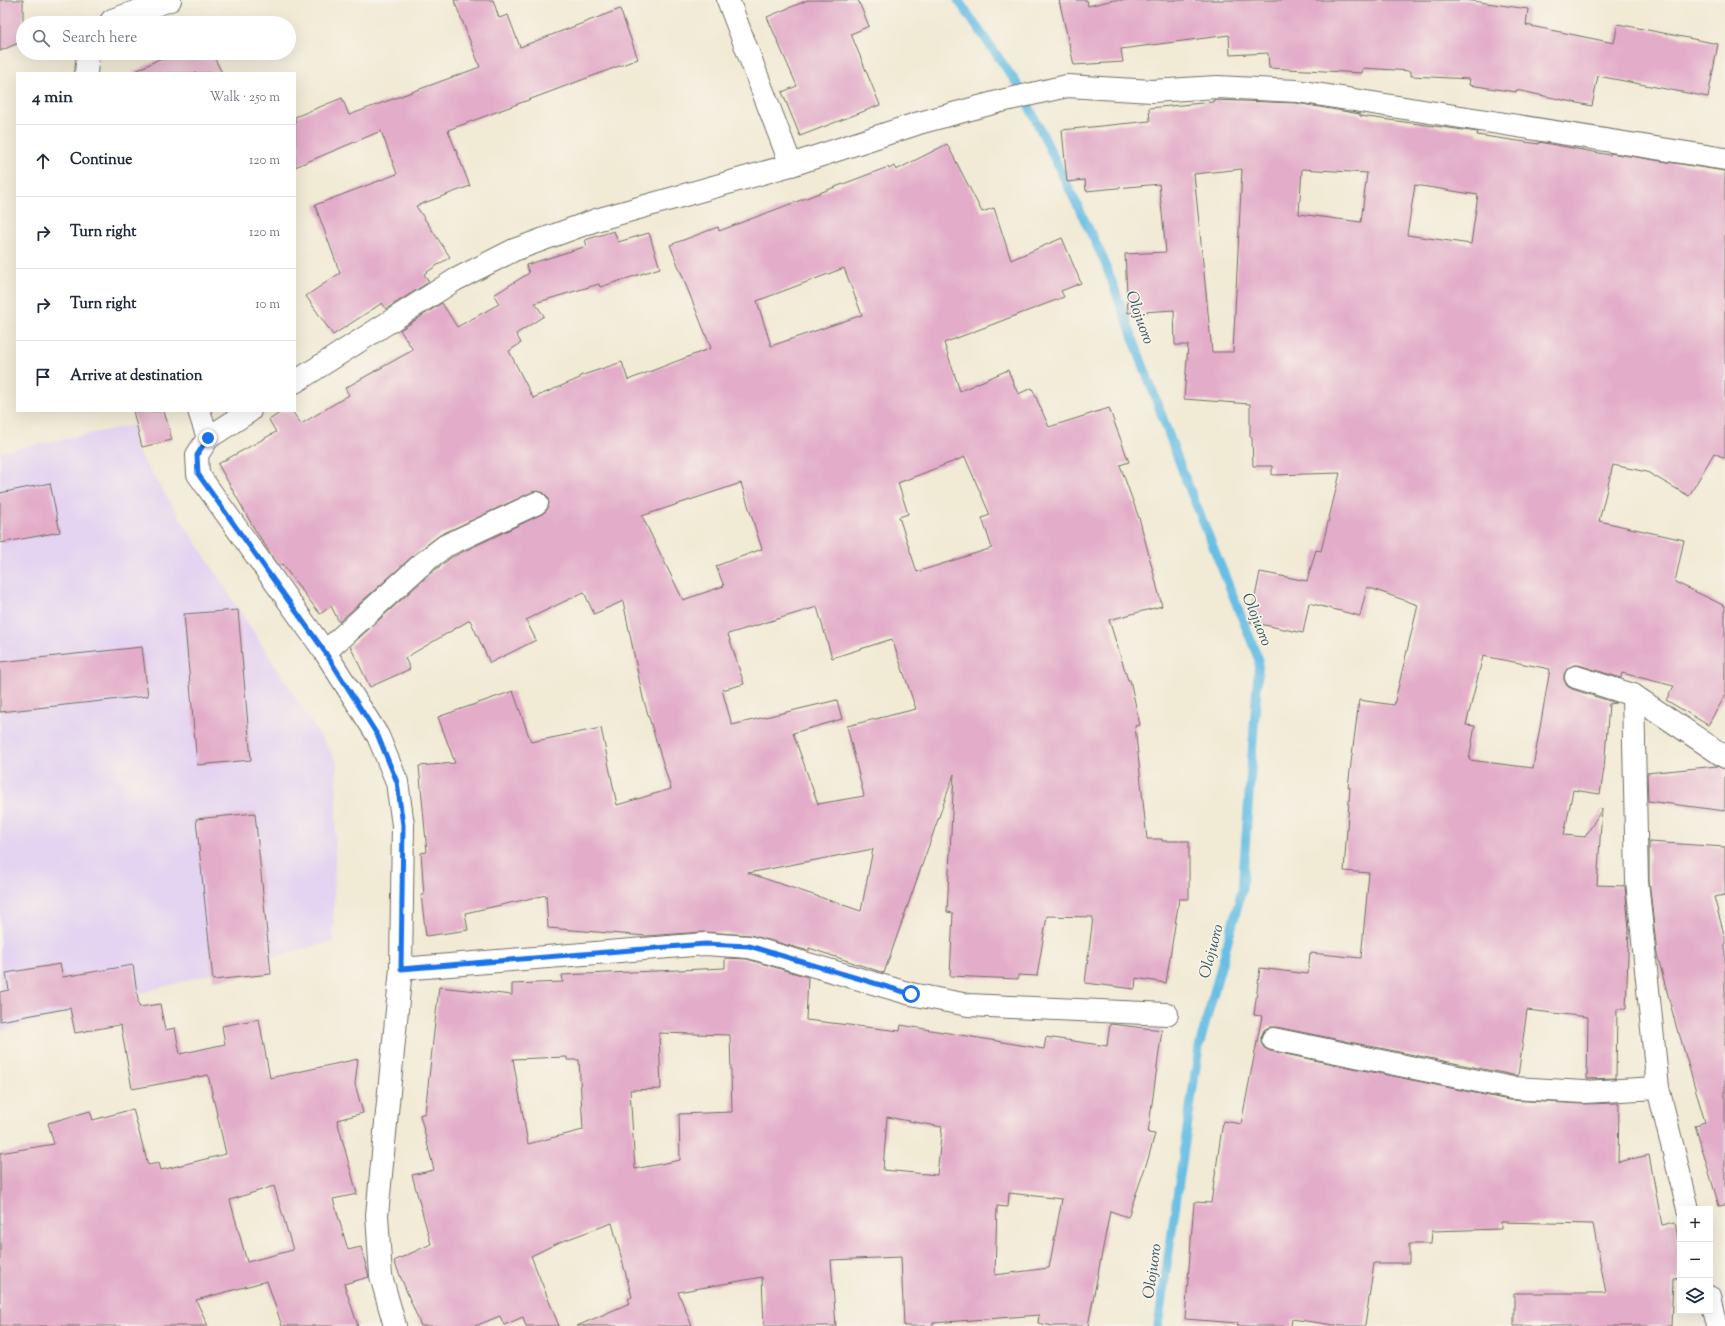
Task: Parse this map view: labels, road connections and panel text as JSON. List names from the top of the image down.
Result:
{
  "water": ["Olojuoro"],
  "page": {
    "search": "Search here",
    "heading": ["4 min", "Walk · 250 m"],
    "list": [
      ["Continue", "120 m"],
      ["Turn right", "120 m"],
      ["Turn right", "10 m"],
      "Arrive at destination"
    ],
    "map_buttons": ["+", "−"]
  }
}
